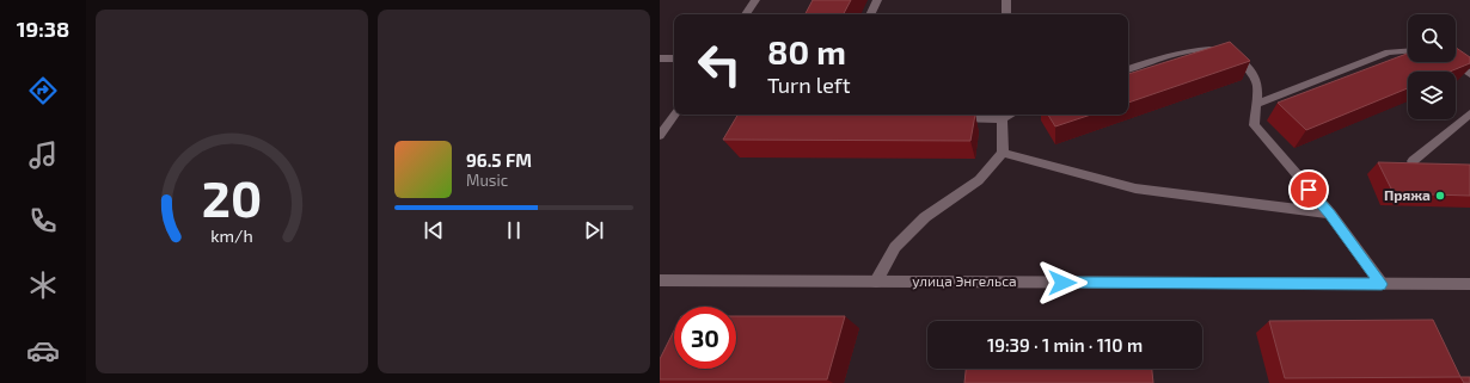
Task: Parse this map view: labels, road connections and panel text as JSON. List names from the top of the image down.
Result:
{
  "streets": {
    "street": ["улица Энгельса"]
  },
  "places": ["Пряжа"],
  "page": {
    "tabs": "19:38",
    "turn": ["80 m", "Turn left"],
    "song": ["96.5 FM", "Music"],
    "limit": "30",
    "trip": "19:39 · 1 min · 110 m",
    "gauge": ["20", "km/h"]
  }
}
